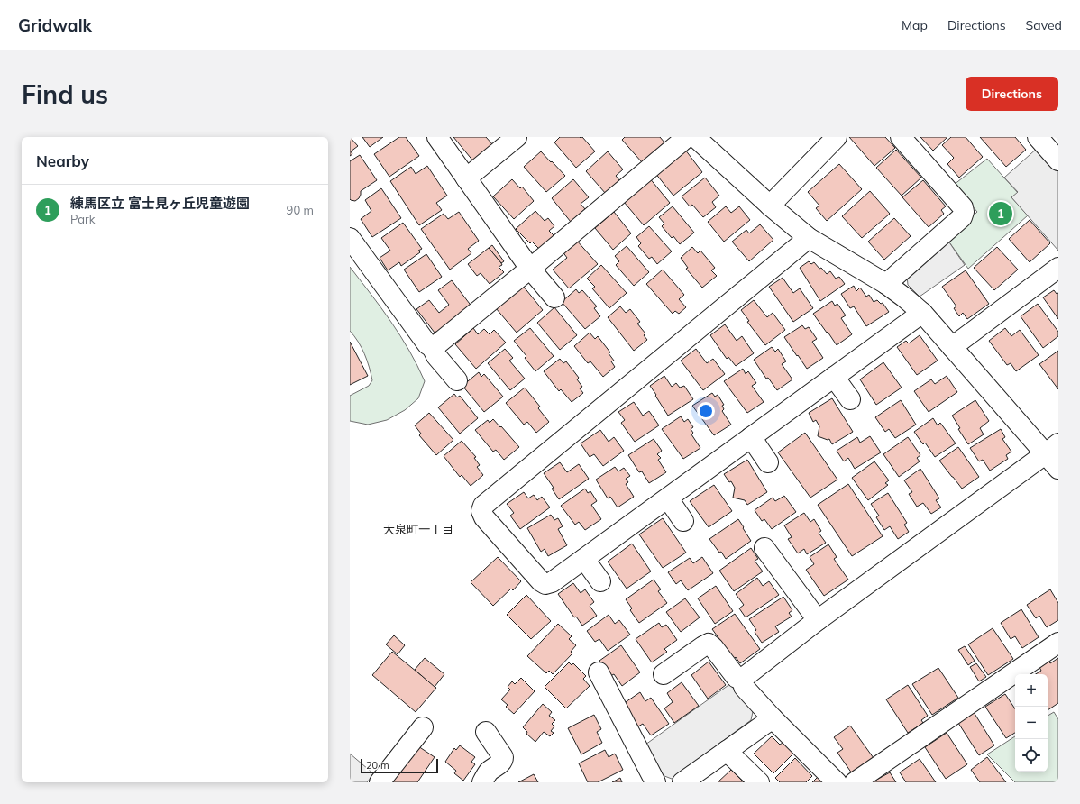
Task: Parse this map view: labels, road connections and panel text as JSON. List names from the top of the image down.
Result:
{
  "districts": ["大泉町一丁目"],
  "scale_bar": "20 m",
  "page": {
    "header": "Gridwalk",
    "nav": ["Map", "Directions", "Saved"],
    "buttons": "Directions",
    "title": "Find us",
    "heading": "Nearby",
    "list": [
      {
        "mark": "1",
        "name": "練馬区立 富士見ヶ丘児童遊園",
        "note": "Park",
        "value": "90 m"
      }
    ],
    "pins": "1",
    "map_buttons": ["+", "−"],
    "scale": "20 m"
  }
}
